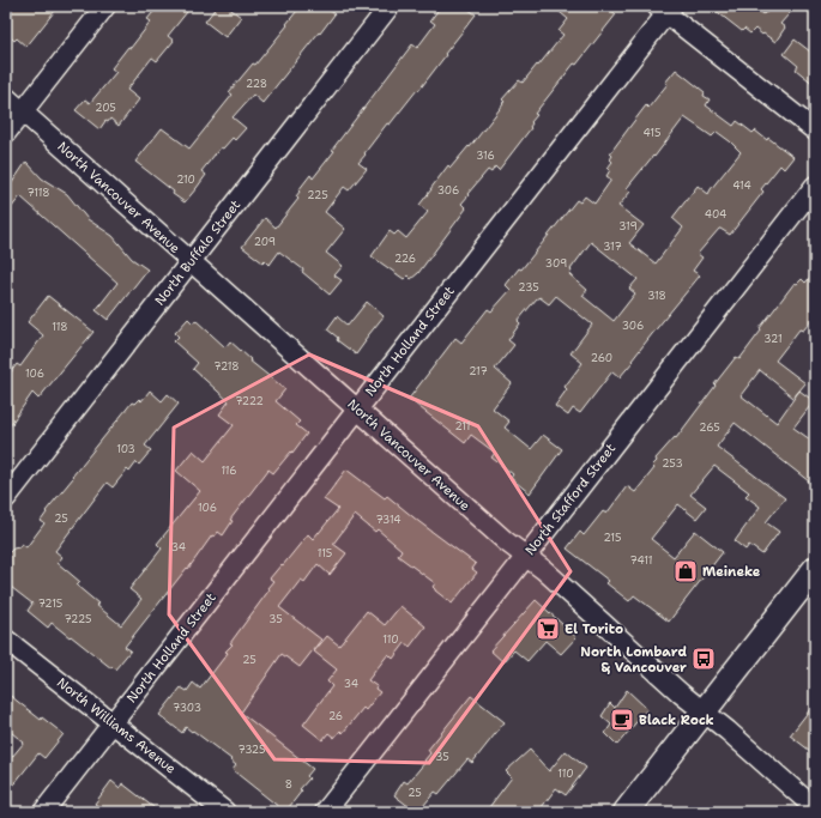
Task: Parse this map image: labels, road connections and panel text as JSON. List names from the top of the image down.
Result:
{
  "streets": {
    "street": [
      "North Vancouver Avenue",
      "North Buffalo Street",
      "North Holland Street",
      "North Stafford Street",
      "North Williams Avenue"
    ]
  },
  "crossings": [
    ["North Vancouver Avenue", "North Buffalo Street"],
    ["North Vancouver Avenue", "North Holland Street"],
    ["North Vancouver Avenue", "North Stafford Street"],
    ["North Holland Street", "North Williams Avenue"]
  ],
  "places": {
    "shop": ["Meineke"],
    "supermarket": ["El Torito"],
    "bus stop": ["North Lombard & Vancouver"],
    "cafe": ["Black Rock"]
  },
  "house_numbers": [
    "228",
    "205",
    "415",
    "316",
    "210",
    "414",
    "306",
    "7118",
    "225",
    "404",
    "319",
    "209",
    "317",
    "226",
    "309",
    "235",
    "318",
    "306",
    "118",
    "321",
    "260",
    "7218",
    "217",
    "106",
    "7222",
    "211",
    "265",
    "103",
    "253",
    "116",
    "106",
    "25",
    "7314",
    "215",
    "34",
    "115",
    "7411",
    "7215",
    "7225",
    "35",
    "110",
    "25",
    "34",
    "7303",
    "26",
    "7325",
    "35",
    "110",
    "8",
    "25"
  ]
}
